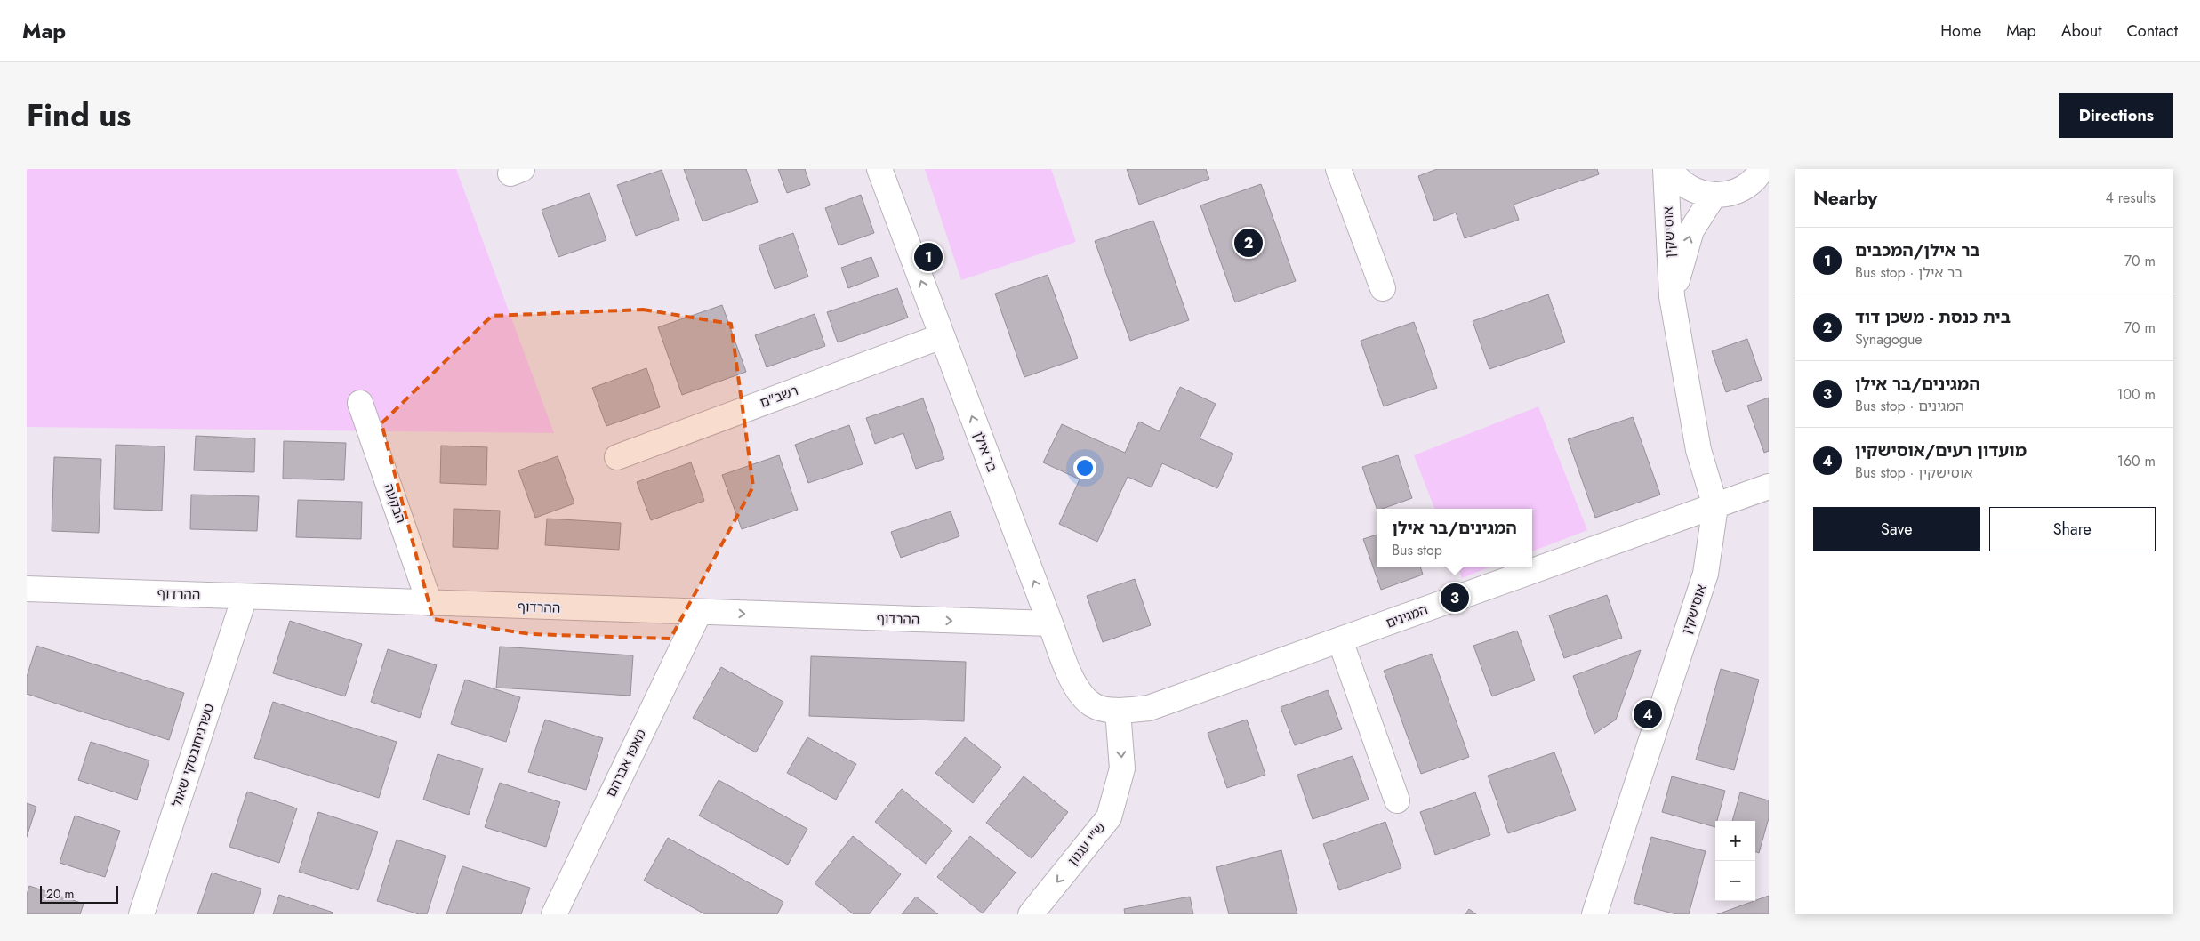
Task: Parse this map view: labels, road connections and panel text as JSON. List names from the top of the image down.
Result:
{
  "streets": {
    "street": [
      "אוסישקין",
      "רשב\"ם",
      "בר אילן",
      "הבקעה",
      "ההרדוף",
      "המגינים",
      "טשרניחובסקי שאול",
      "מאפו אברהם",
      "ש\"י עגנון"
    ]
  },
  "crossings": [
    ["אוסישקין", "המגינים"],
    ["רשב\"ם", "בר אילן"],
    ["בר אילן", "ההרדוף"],
    ["בר אילן", "המגינים"],
    ["בר אילן", "ש\"י עגנון"],
    ["הבקעה", "ההרדוף"],
    ["ההרדוף", "טשרניחובסקי שאול"],
    ["ההרדוף", "מאפו אברהם"],
    ["המגינים", "ש\"י עגנון"]
  ],
  "one_way": ["בר אילן", "ש\"י עגנון"],
  "scale_bar": "20 m",
  "page": {
    "header": "Map",
    "nav": [
      "Home",
      "Map",
      "About",
      "Contact"
    ],
    "title": "Find us",
    "buttons": [
      "Directions",
      ["Save", "Share"]
    ],
    "heading": ["Nearby", "4 results"],
    "pins": [
      "2",
      "1",
      "3",
      "4"
    ],
    "list": [
      {
        "mark": "1",
        "name": "בר אילן/המכבים",
        "note": "Bus stop · בר אילן",
        "value": "70 m"
      },
      {
        "mark": "2",
        "name": "בית כנסת - משכן דוד",
        "note": "Synagogue",
        "value": "70 m"
      },
      {
        "mark": "3",
        "name": "המגינים/בר אילן",
        "note": "Bus stop · המגינים",
        "value": "100 m"
      },
      {
        "mark": "4",
        "name": "מועדון רעים/אוסישקין",
        "note": "Bus stop · אוסישקין",
        "value": "160 m"
      }
    ],
    "popup": ["המגינים/בר אילן", "Bus stop"],
    "map_buttons": ["+", "−"],
    "scale": "20 m"
  }
}
